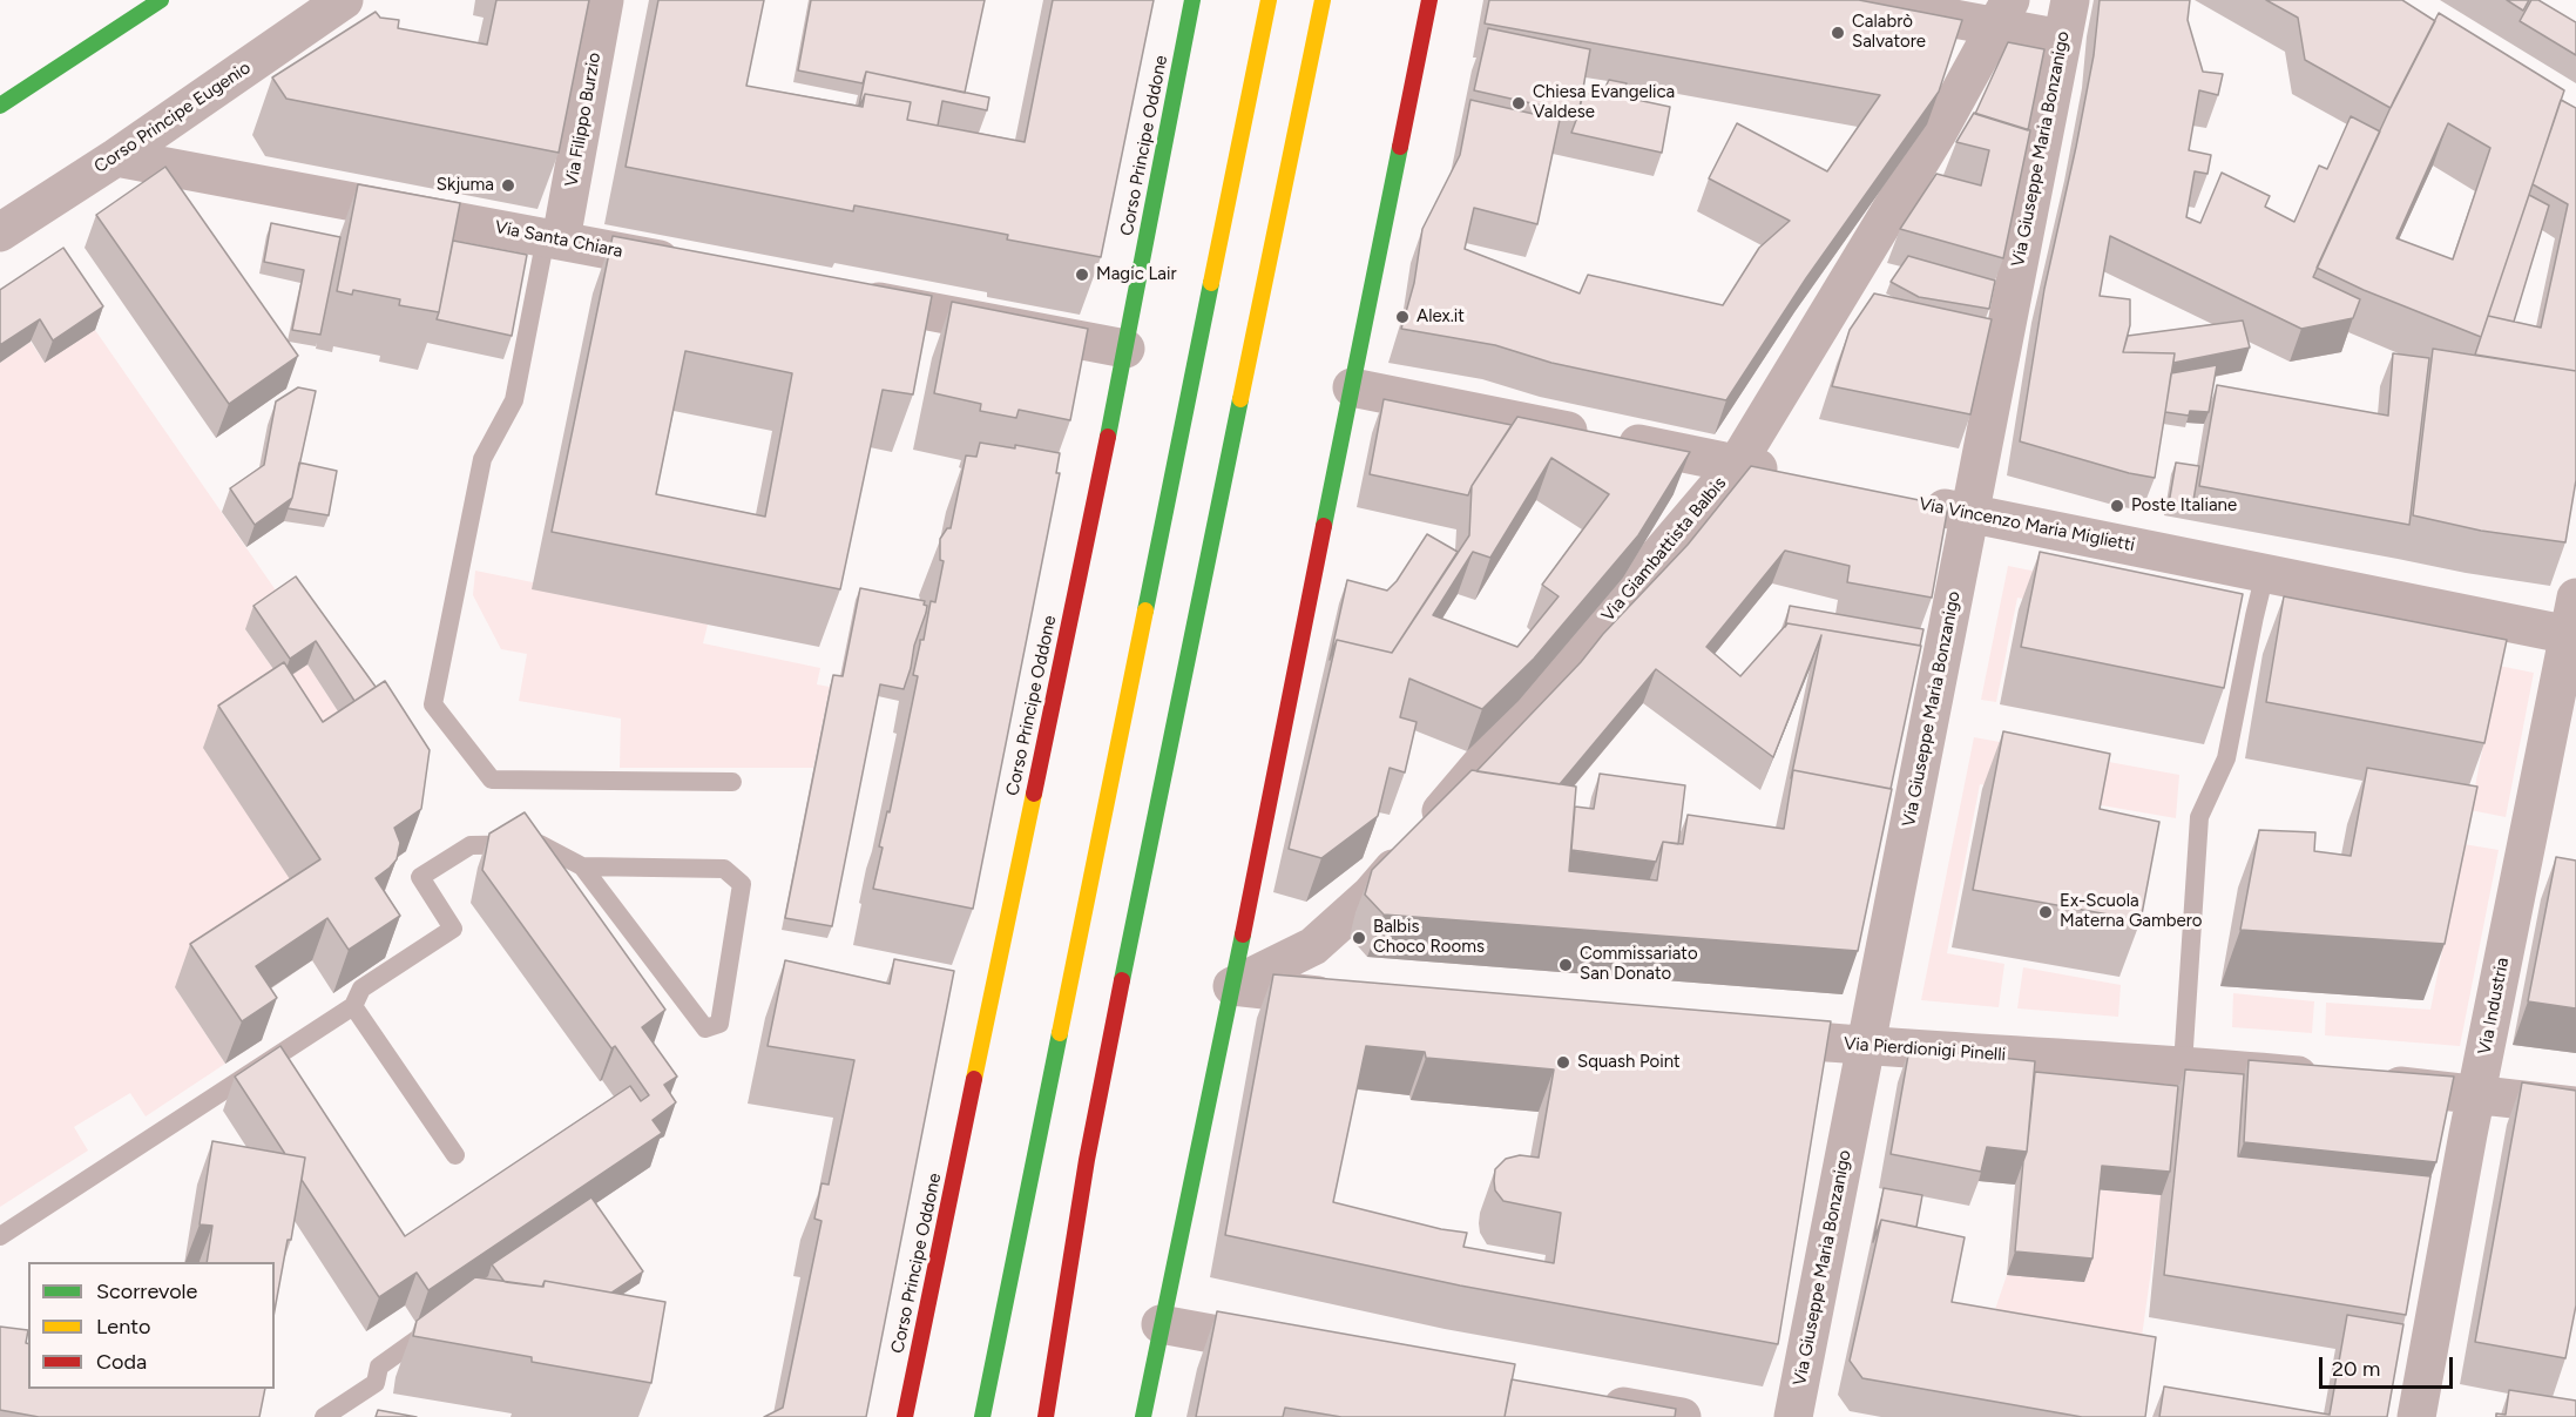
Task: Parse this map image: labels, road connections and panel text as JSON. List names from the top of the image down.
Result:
{
  "streets": {
    "main road": ["Corso Principe Oddone"],
    "street": [
      "Corso Principe Eugenio",
      "Via Filippo Burzio",
      "Via Giuseppe Maria Bonzanigo",
      "Via Santa Chiara",
      "Via Vincenzo Maria Miglietti",
      "Via Giambattista Balbis",
      "Via Industria",
      "Via Pierdionigi Pinelli"
    ]
  },
  "crossings": [
    ["Corso Principe Eugenio", "Via Santa Chiara"],
    ["Via Filippo Burzio", "Via Santa Chiara"],
    ["Via Giuseppe Maria Bonzanigo", "Via Vincenzo Maria Miglietti"],
    ["Via Giuseppe Maria Bonzanigo", "Via Pierdionigi Pinelli"],
    ["Via Vincenzo Maria Miglietti", "Via Industria"],
    ["Via Industria", "Via Pierdionigi Pinelli"]
  ],
  "places": [
    "Calabrò Salvatore",
    "Chiesa Evangelica Valdese",
    "Skjuma",
    "Magic Lair",
    "Alex.it",
    "Poste Italiane",
    "Ex-Scuola Materna Gambero",
    "Balbis Choco Rooms",
    "Commissariato San Donato",
    "Squash Point"
  ],
  "legend": ["Scorrevole", "Lento", "Coda"],
  "scale_bar": "20 m"
}
